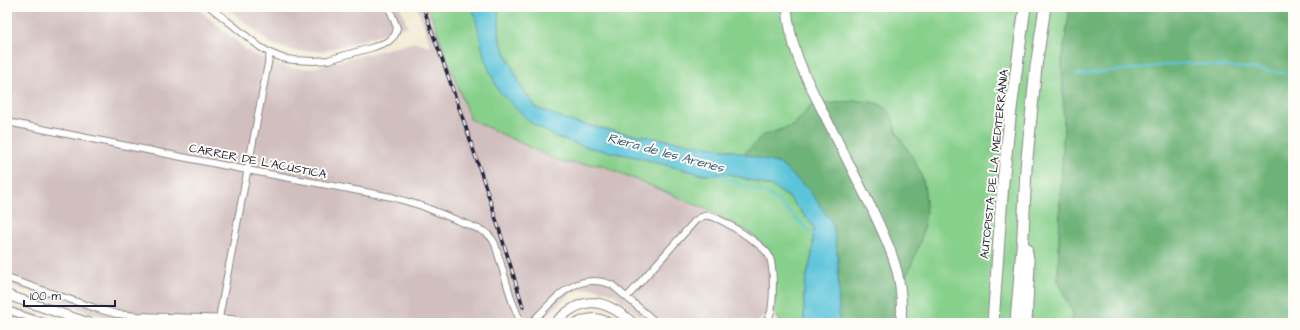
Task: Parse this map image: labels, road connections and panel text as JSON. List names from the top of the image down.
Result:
{
  "streets": {
    "highway": ["AUTOPISTA DE LA MEDITERRÀNIA"],
    "street": ["CARRER DE L'ACÚSTICA"]
  },
  "water": ["Riera de les Arenes"],
  "scale_bar": "100 m"
}
